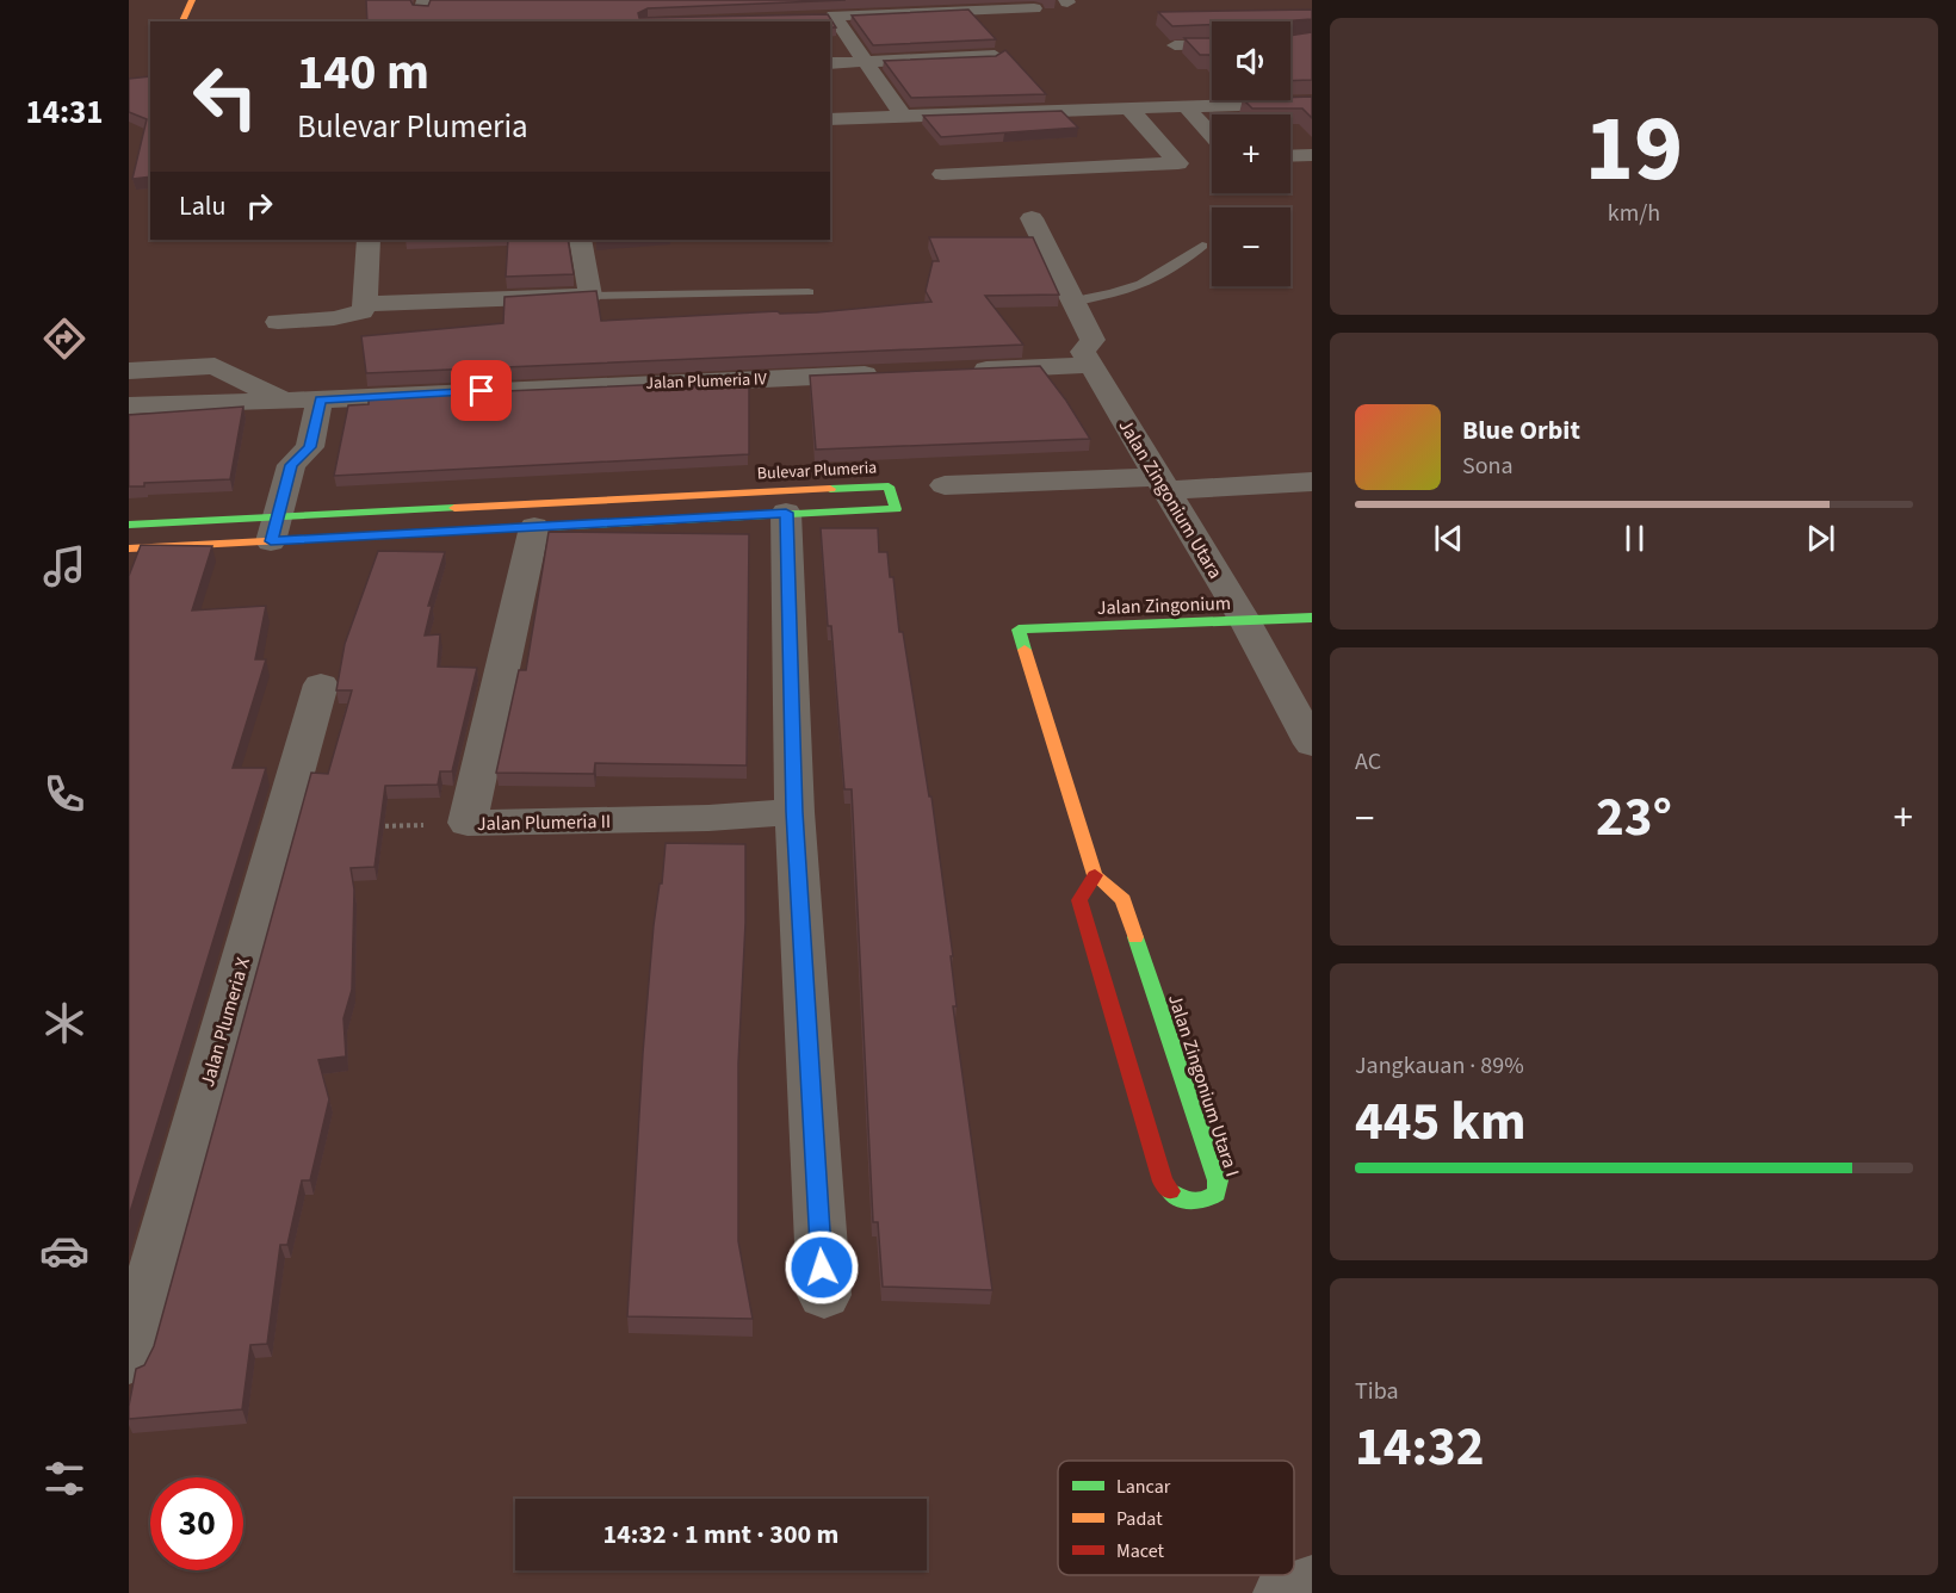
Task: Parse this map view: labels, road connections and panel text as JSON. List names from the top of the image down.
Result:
{
  "streets": {
    "street": [
      "Jalan Plumeria IV",
      "Bulevar Plumeria",
      "Jalan Zingonium Utara",
      "Jalan Zingonium",
      "Jalan Plumeria II",
      "Jalan Plumeria X",
      "Jalan Zingonium Utara I"
    ]
  },
  "crossings": [
    ["Bulevar Plumeria", "Jalan Plumeria II"],
    ["Jalan Zingonium Utara", "Jalan Zingonium"],
    ["Jalan Zingonium", "Jalan Zingonium Utara I"]
  ],
  "legend": ["Lancar", "Padat", "Macet"],
  "page": {
    "tabs": "14:31",
    "tile": [
      ["19", "km/h"],
      "AC",
      ["Jangkauan · 89%", "445 km"],
      ["Tiba", "14:32"]
    ],
    "map_buttons": ["+", "−"],
    "turn": ["140 m", "Bulevar Plumeria"],
    "then": "Lalu",
    "song": ["Blue Orbit", "Sona"],
    "heat": ["−", "23°", "+"],
    "limit": "30",
    "trip": "14:32 · 1 mnt · 300 m"
  }
}
